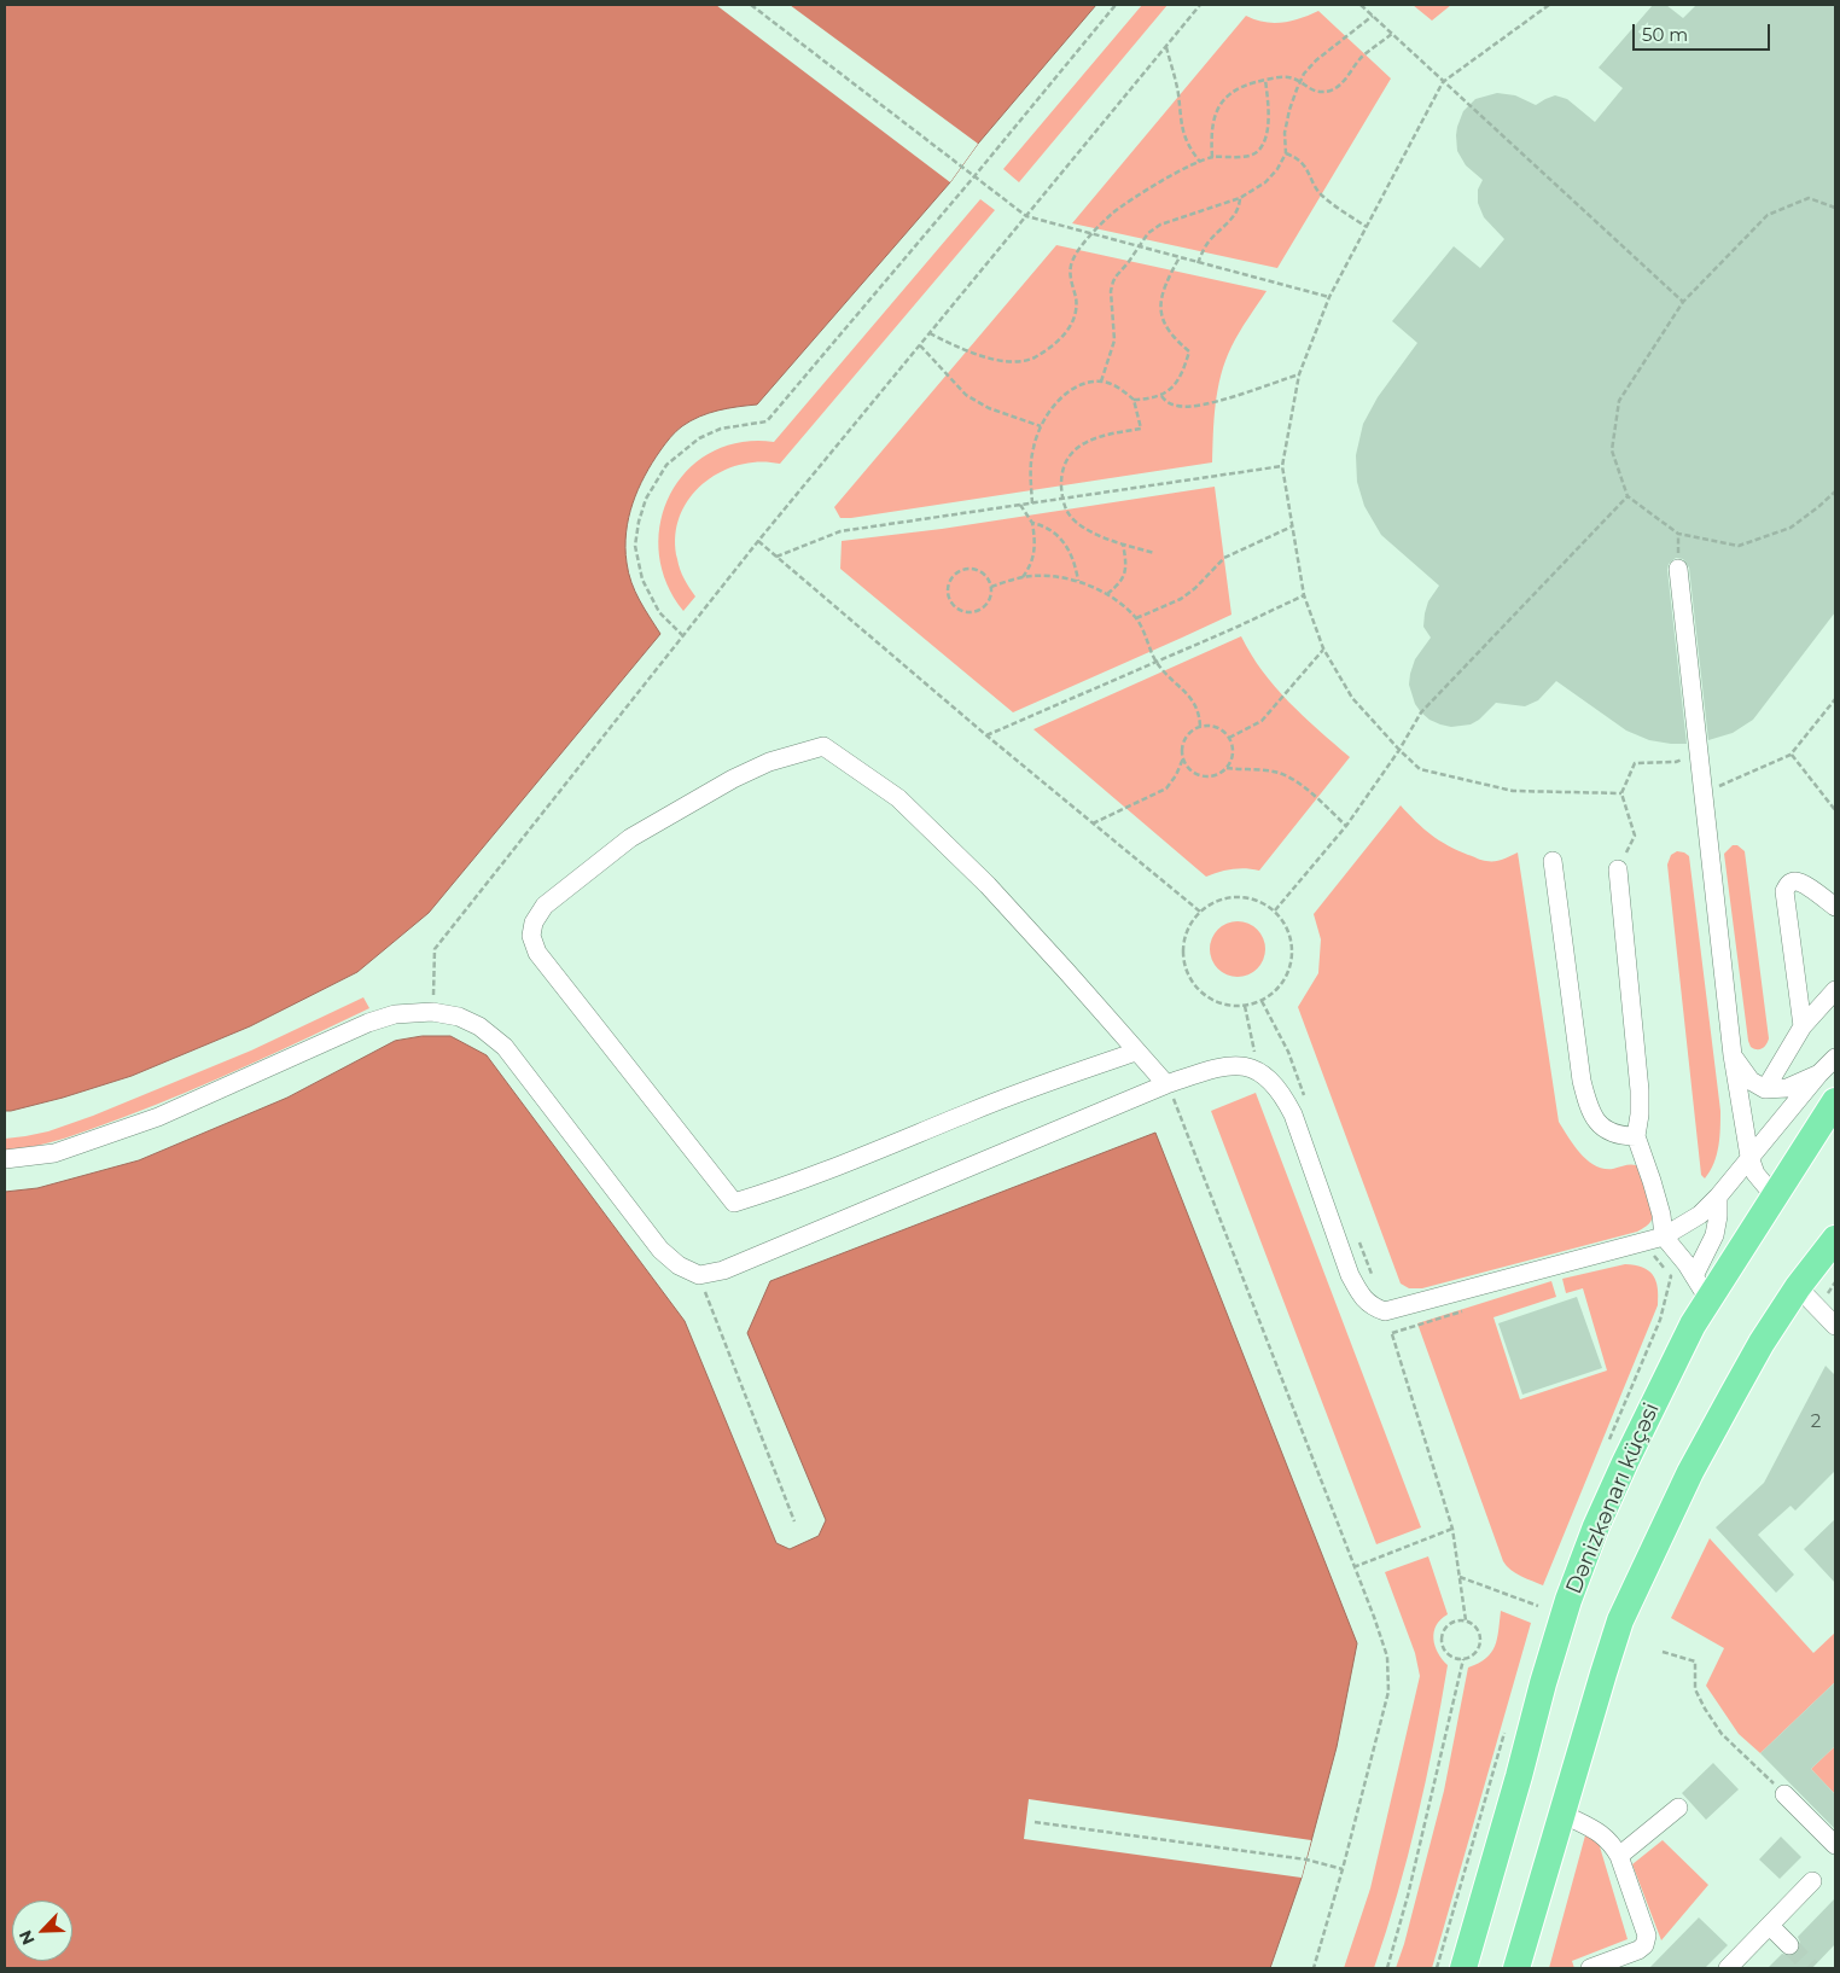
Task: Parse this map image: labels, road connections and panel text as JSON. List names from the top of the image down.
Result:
{
  "streets": {
    "highway": ["Dənizkənarı küçəsi"]
  },
  "house_numbers": ["2"],
  "scale_bar": "50 m",
  "north": "bottom left"
}
